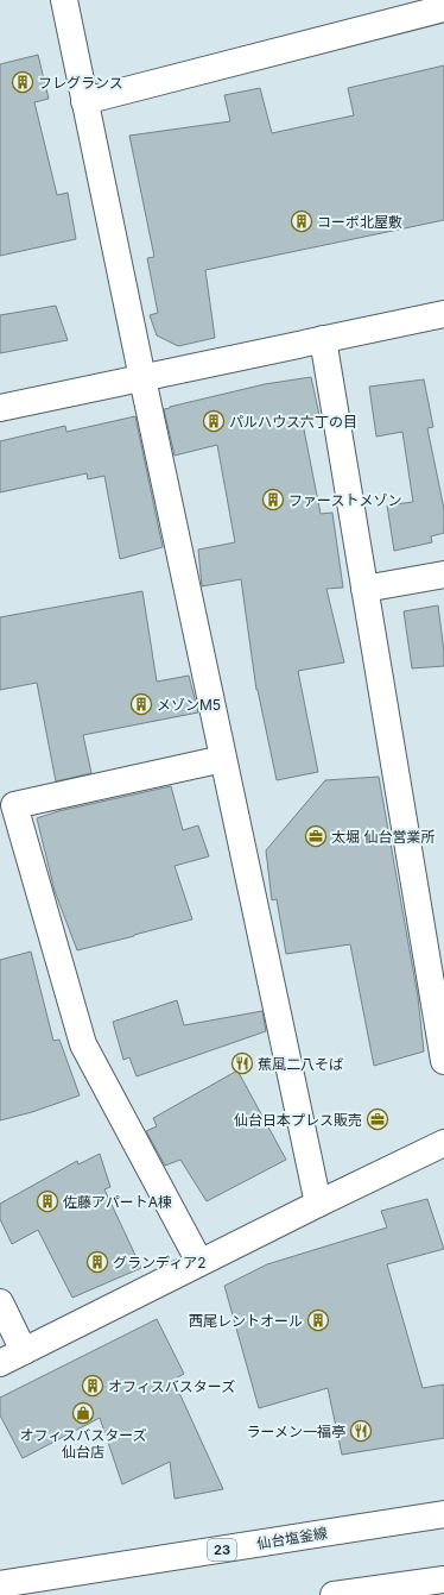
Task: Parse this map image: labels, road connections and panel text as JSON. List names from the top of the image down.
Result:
{
  "streets": {
    "street": ["仙台塩釜線", "23"]
  },
  "places": {
    "building": [
      "フレグランス",
      "コーポ北屋敷",
      "パルハウス六丁の目",
      "ファーストメゾン",
      "メゾンM5",
      "佐藤アパートA棟",
      "グランディア2",
      "西尾レントオール",
      "オフィスバスターズ"
    ],
    "office": ["太堀 仙台営業所", "仙台日本プレス販売"],
    "restaurant": ["蕉風二八そば", "ラーメン一福亭"],
    "shop": ["オフィスバスターズ 仙台店"]
  }
}
